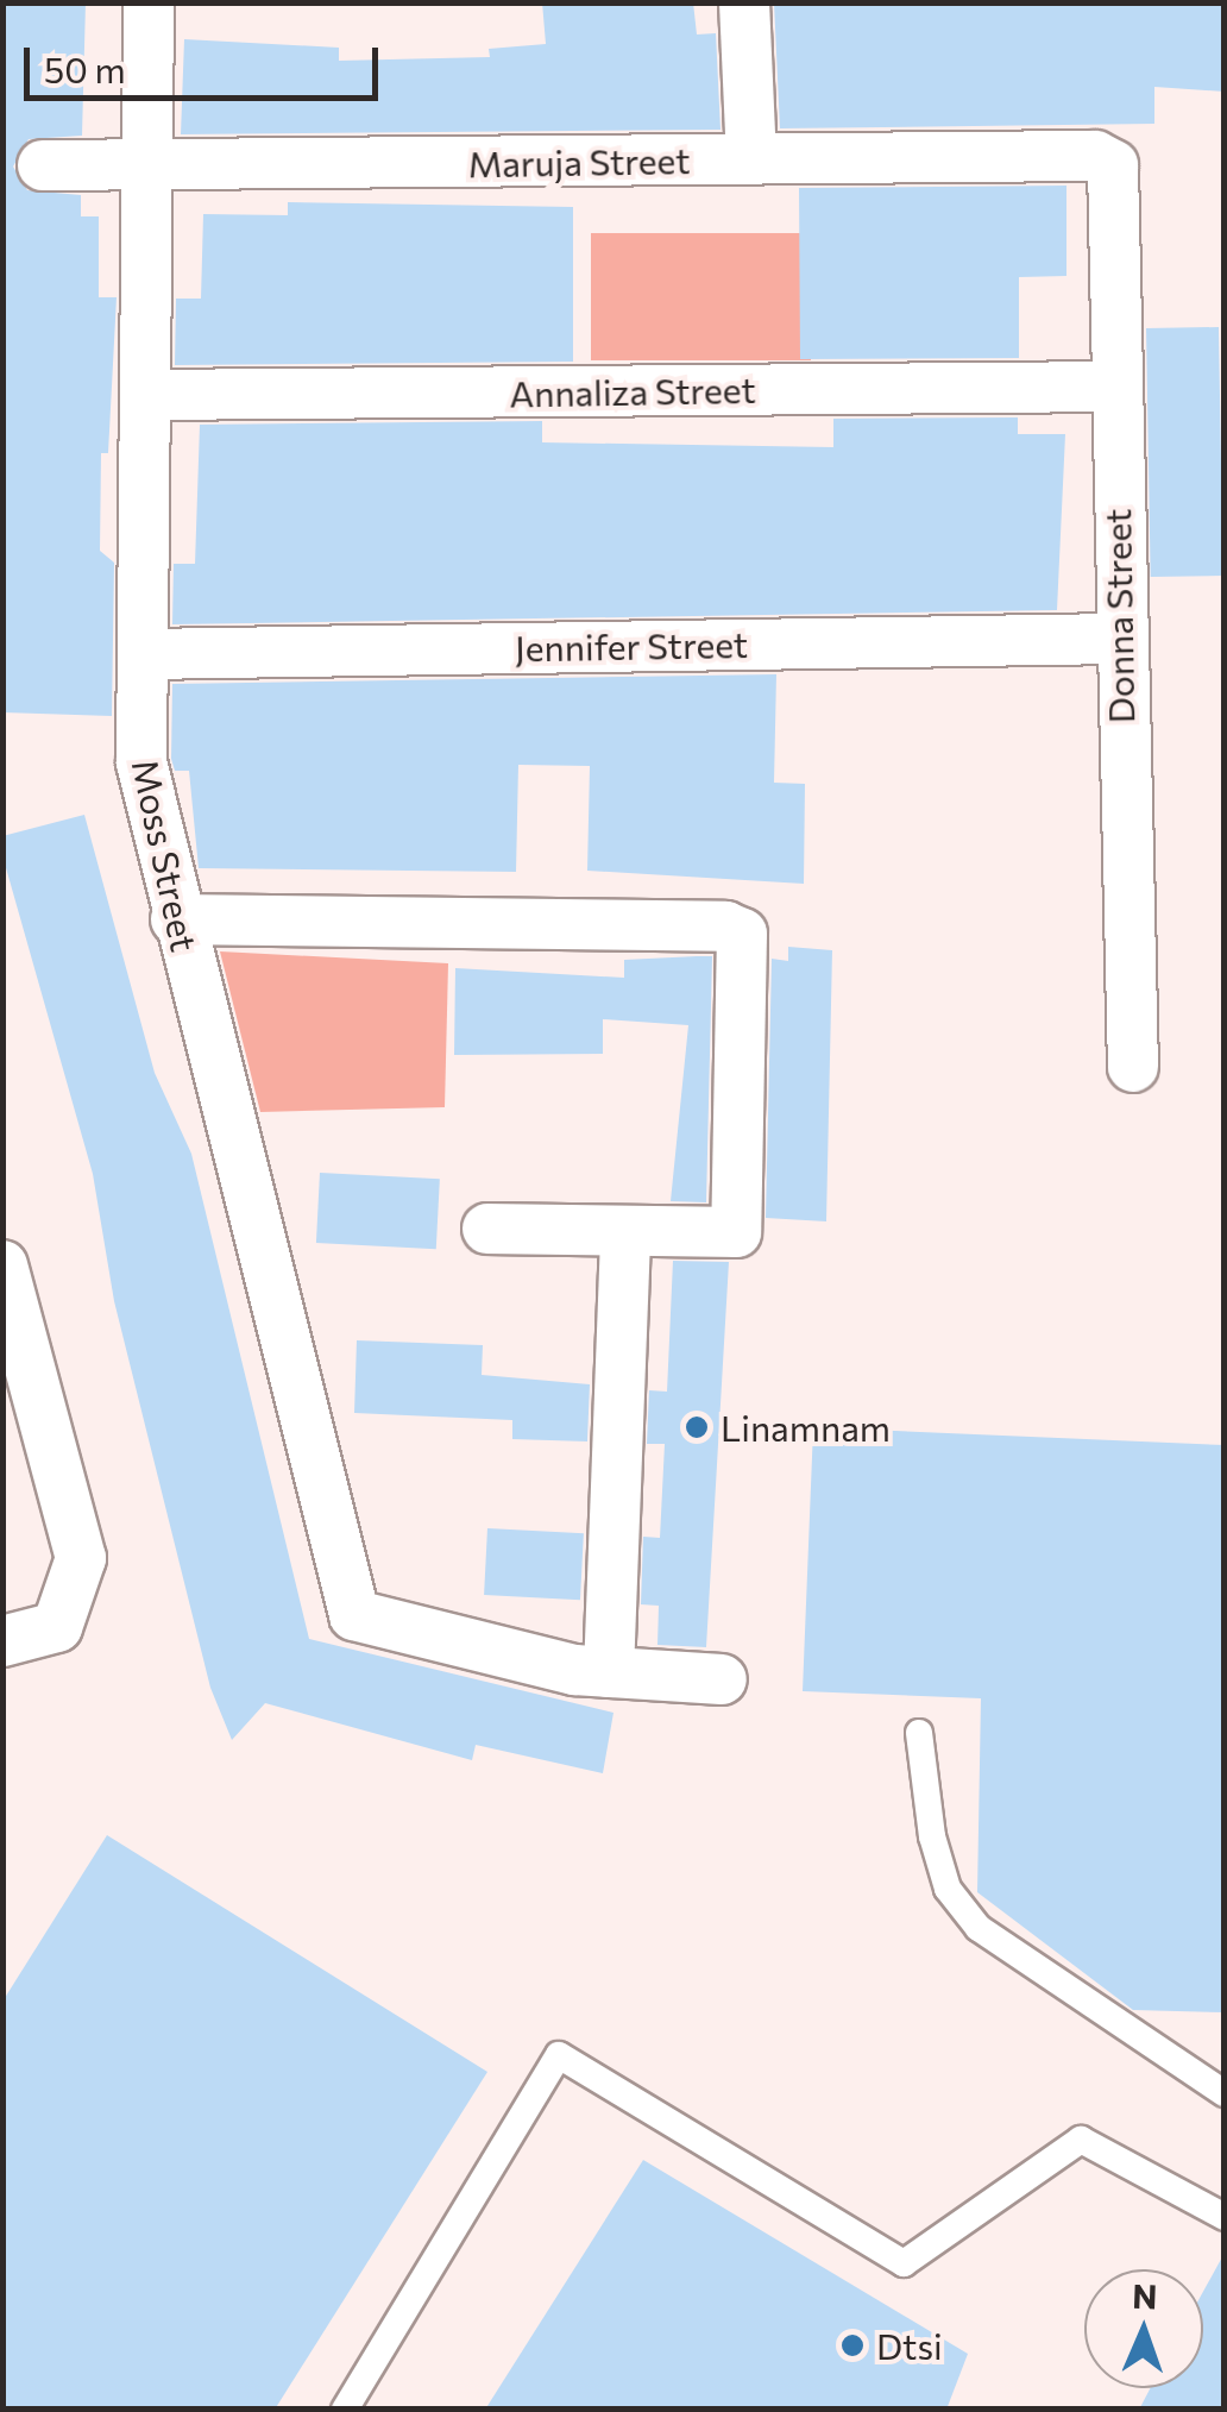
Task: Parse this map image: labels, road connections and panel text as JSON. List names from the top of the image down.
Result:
{
  "streets": {
    "street": [
      "Maruja Street",
      "Annaliza Street",
      "Donna Street",
      "Jennifer Street",
      "Moss Street"
    ]
  },
  "crossings": [
    ["Maruja Street", "Donna Street"],
    ["Maruja Street", "Moss Street"],
    ["Annaliza Street", "Donna Street"],
    ["Annaliza Street", "Moss Street"],
    ["Donna Street", "Jennifer Street"],
    ["Jennifer Street", "Moss Street"]
  ],
  "places": ["Linamnam", "Dtsi"],
  "scale_bar": "50 m",
  "north": "top"
}
